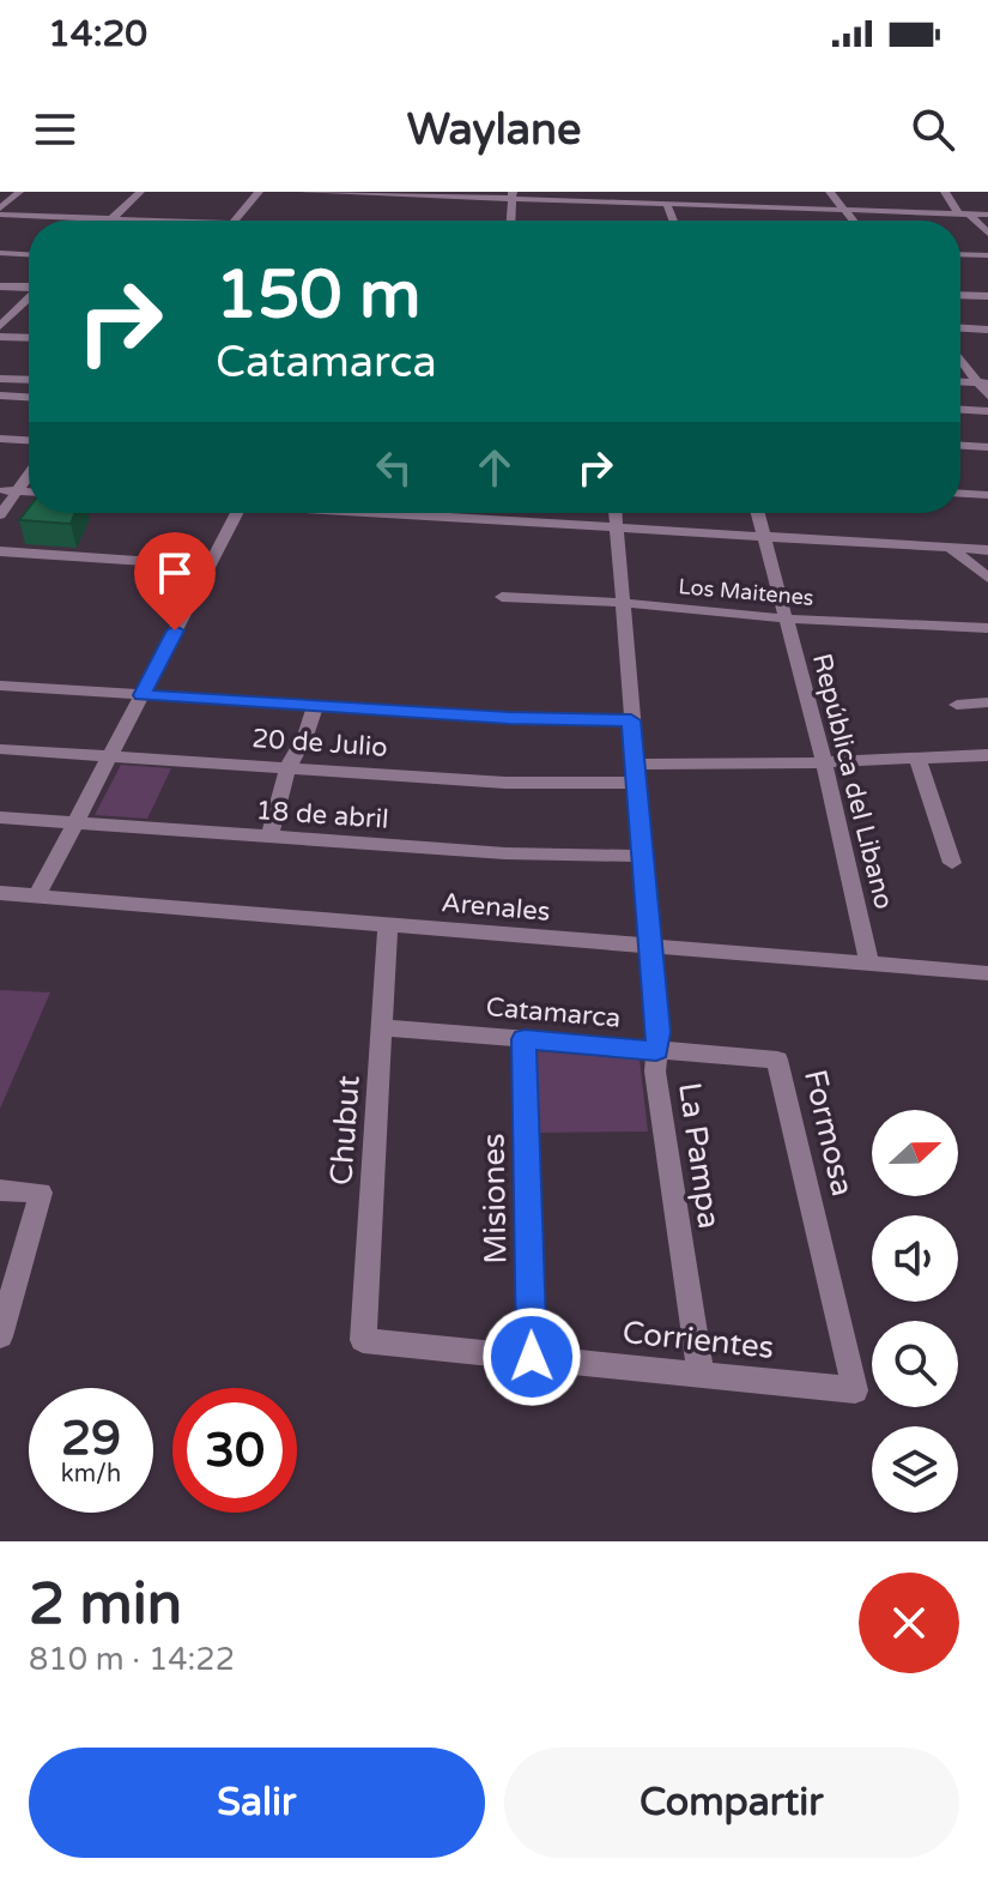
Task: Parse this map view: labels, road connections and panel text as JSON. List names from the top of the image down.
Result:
{
  "streets": {
    "street": [
      "Los Maitenes",
      "20 de Julio",
      "República del Libano",
      "18 de abril",
      "Arenales",
      "Catamarca",
      "Chubut",
      "Formosa",
      "La Pampa",
      "Misiones",
      "Corrientes"
    ]
  },
  "crossings": [
    ["Los Maitenes", "República del Libano"],
    ["Los Maitenes", "La Pampa"],
    ["20 de Julio", "República del Libano"],
    ["20 de Julio", "La Pampa"],
    ["República del Libano", "Arenales"],
    ["18 de abril", "La Pampa"],
    ["Arenales", "Chubut"],
    ["Arenales", "La Pampa"],
    ["Catamarca", "Chubut"],
    ["Catamarca", "Formosa"],
    ["Catamarca", "La Pampa"],
    ["Catamarca", "Misiones"],
    ["Chubut", "Corrientes"],
    ["Formosa", "Corrientes"],
    ["La Pampa", "Corrientes"],
    ["Misiones", "Corrientes"]
  ],
  "north": "right",
  "page": {
    "status": "14:20",
    "header": "Waylane",
    "turn": ["150 m", "Catamarca"],
    "speed": "29 km/h",
    "limit": "30",
    "heading": ["2 min", "810 m · 14:22"],
    "buttons": ["Salir", "Compartir"]
  }
}
